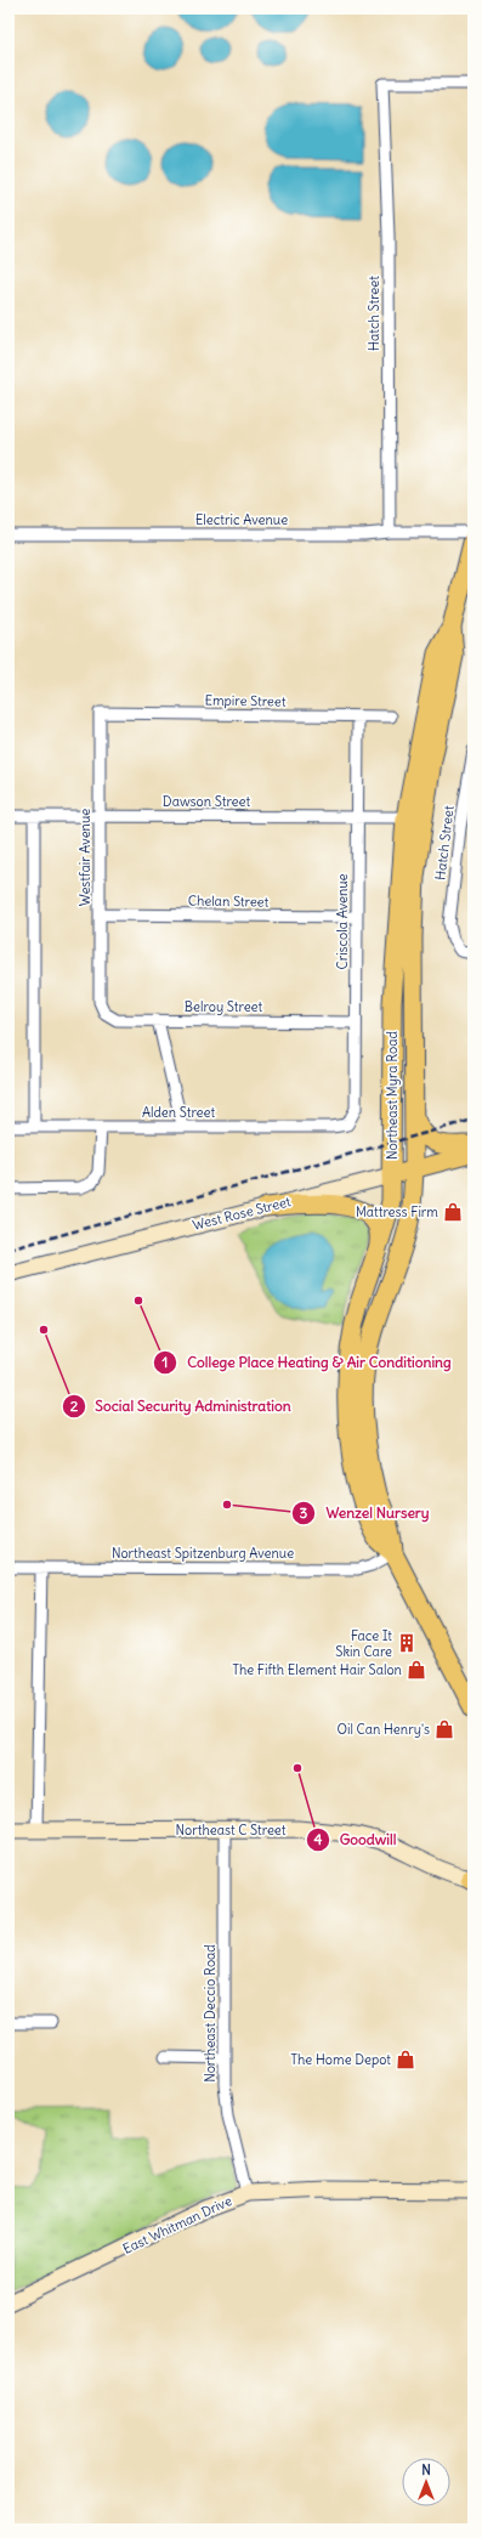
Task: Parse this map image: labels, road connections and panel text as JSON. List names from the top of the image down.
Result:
{
  "streets": {
    "highway": ["Northeast Myra Road"],
    "main road": ["West Rose Street", "Northeast C Street", "East Whitman Drive"],
    "street": [
      "Hatch Street",
      "Electric Avenue",
      "Empire Street",
      "Dawson Street",
      "Westfair Avenue",
      "Chelan Street",
      "Criscola Avenue",
      "Belroy Street",
      "Alden Street",
      "Northeast Spitzenburg Avenue",
      "Northeast Deccio Road"
    ]
  },
  "crossings": [
    ["Hatch Street", "Electric Avenue"],
    ["Empire Street", "Westfair Avenue"],
    ["Empire Street", "Criscola Avenue"],
    ["Dawson Street", "Westfair Avenue"],
    ["Dawson Street", "Criscola Avenue"],
    ["Dawson Street", "Northeast Myra Road"],
    ["Westfair Avenue", "Chelan Street"],
    ["Westfair Avenue", "Belroy Street"],
    ["Chelan Street", "Criscola Avenue"],
    ["Criscola Avenue", "Belroy Street"],
    ["Criscola Avenue", "Alden Street"],
    ["Northeast Myra Road", "West Rose Street"],
    ["Northeast Myra Road", "Northeast Spitzenburg Avenue"],
    ["Northeast C Street", "Northeast Deccio Road"],
    ["Northeast Deccio Road", "East Whitman Drive"]
  ],
  "places": {
    "shop": [
      "Mattress Firm",
      "The Fifth Element Hair Salon",
      "Oil Can Henry's",
      "The Home Depot"
    ],
    "other": [
      "College Place Heating & Air Conditioning",
      "Social Security Administration",
      "Wenzel Nursery",
      "Goodwill"
    ],
    "building": ["Face It Skin Care"]
  },
  "north": "top"
}
